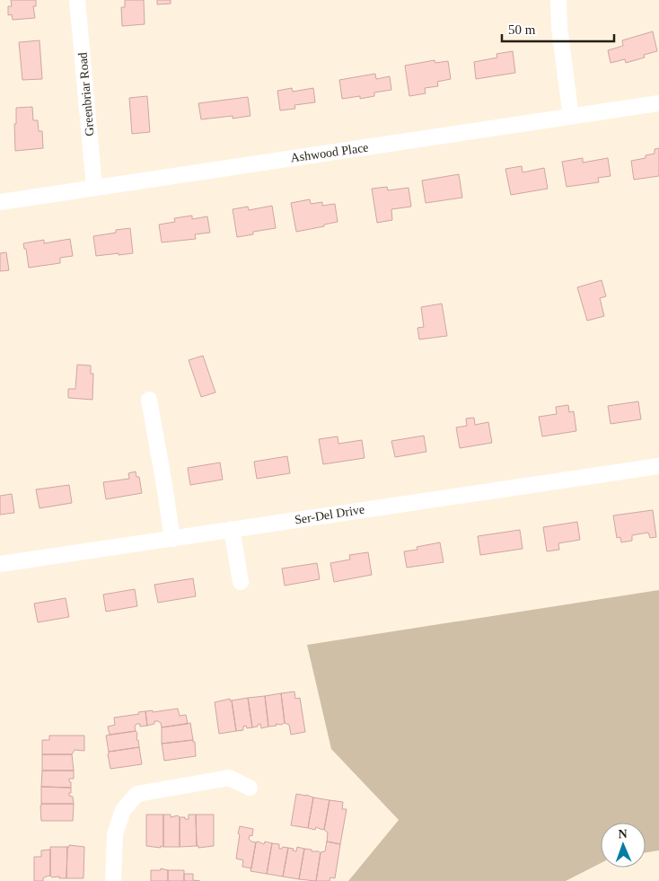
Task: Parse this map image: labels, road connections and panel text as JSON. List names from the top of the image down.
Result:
{
  "streets": {
    "street": ["Greenbriar Road", "Ashwood Place", "Ser-Del Drive"]
  },
  "crossings": [
    ["Greenbriar Road", "Ashwood Place"]
  ],
  "scale_bar": "50 m",
  "north": "top"
}
